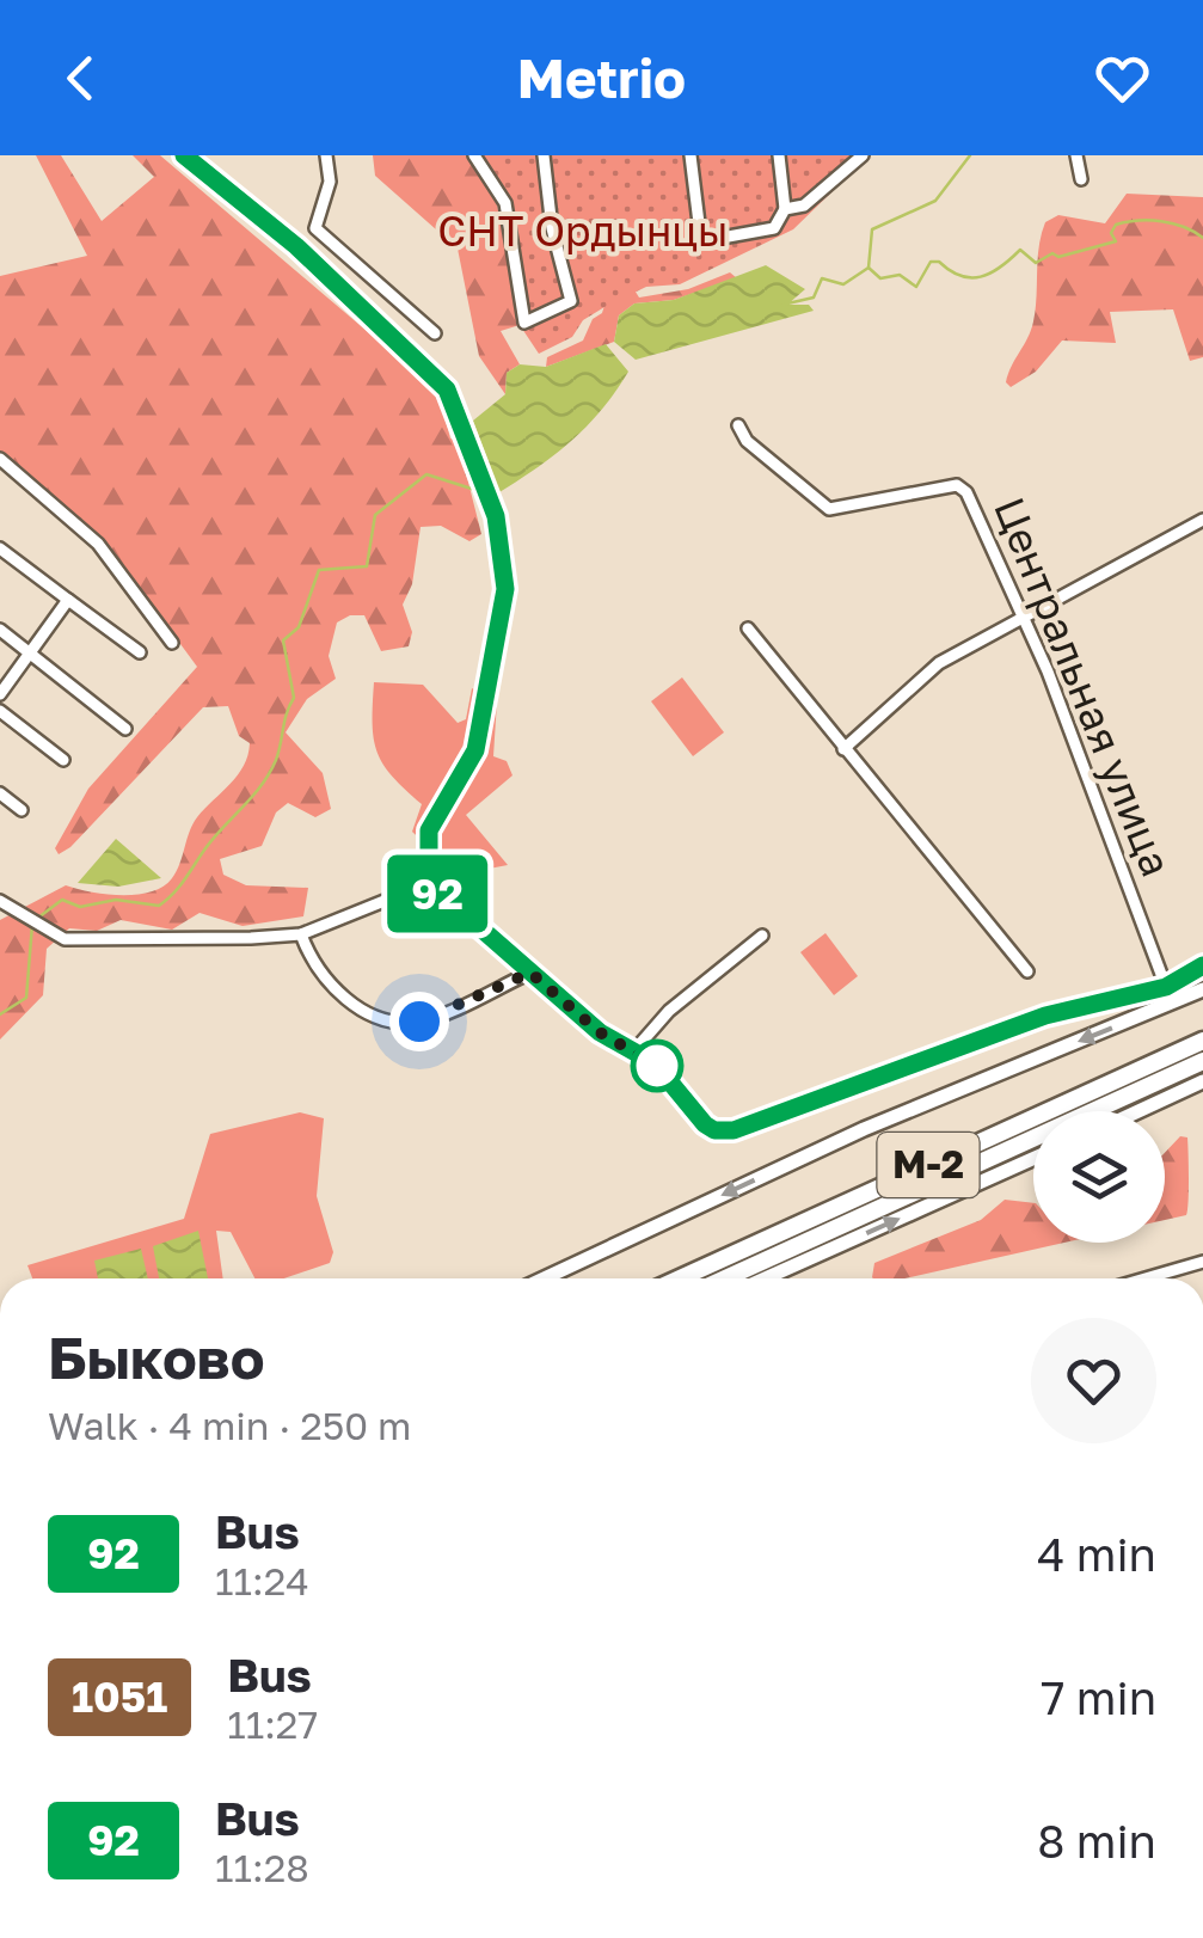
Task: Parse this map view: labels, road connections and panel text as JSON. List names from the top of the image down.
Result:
{
  "streets": {
    "highway": ["М-2"],
    "street": ["Центральная улица"]
  },
  "parks": ["СНТ Ордынцы"],
  "lines": ["bus line 92"],
  "page": {
    "header": "Metrio",
    "on_map": "92",
    "heading": ["Быково", "Walk · 4 min · 250 m"],
    "list": [
      {
        "mark": "92",
        "name": "Bus",
        "note": "11:24",
        "value": "4 min"
      },
      {
        "mark": "1051",
        "name": "Bus",
        "note": "11:27",
        "value": "7 min"
      },
      {
        "mark": "92",
        "name": "Bus",
        "note": "11:28",
        "value": "8 min"
      }
    ]
  }
}
